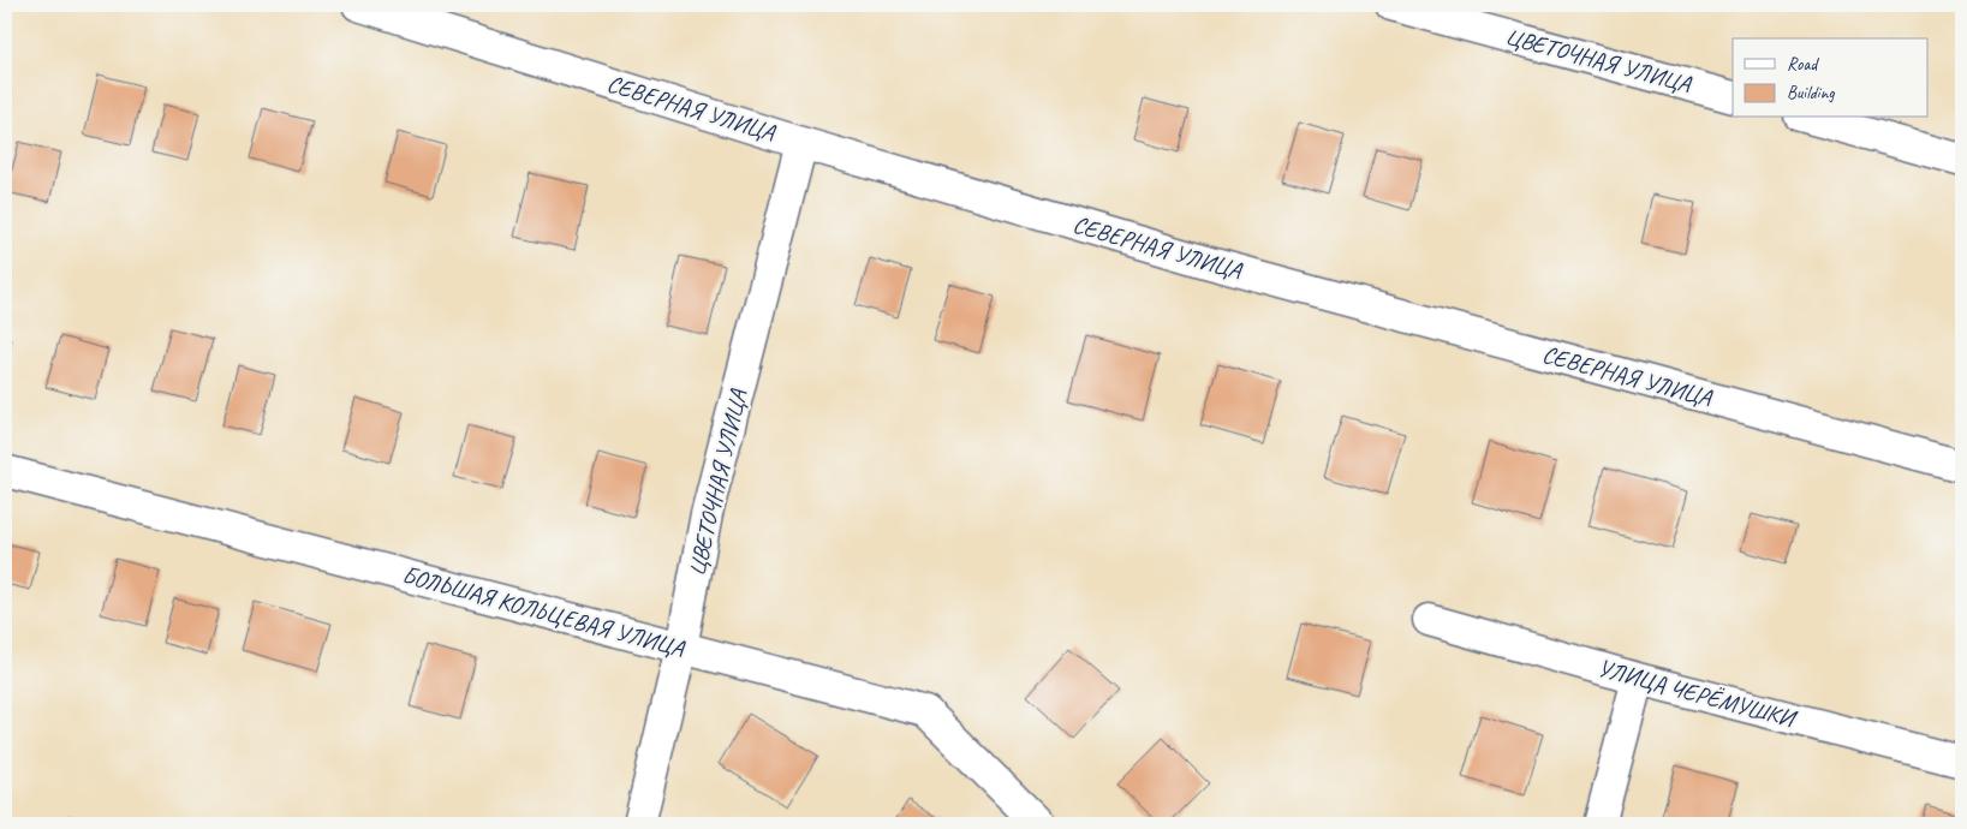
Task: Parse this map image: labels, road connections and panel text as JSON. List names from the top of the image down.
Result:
{
  "streets": {
    "street": [
      "ЦВЕТОЧНАЯ УЛИЦА",
      "СЕВЕРНАЯ УЛИЦА",
      "БОЛЬШАЯ КОЛЬЦЕВАЯ УЛИЦА",
      "УЛИЦА ЧЕРЁМУШКИ"
    ]
  },
  "crossings": [
    ["ЦВЕТОЧНАЯ УЛИЦА", "СЕВЕРНАЯ УЛИЦА"],
    ["ЦВЕТОЧНАЯ УЛИЦА", "БОЛЬШАЯ КОЛЬЦЕВАЯ УЛИЦА"]
  ],
  "legend": ["Road", "Building"]
}
